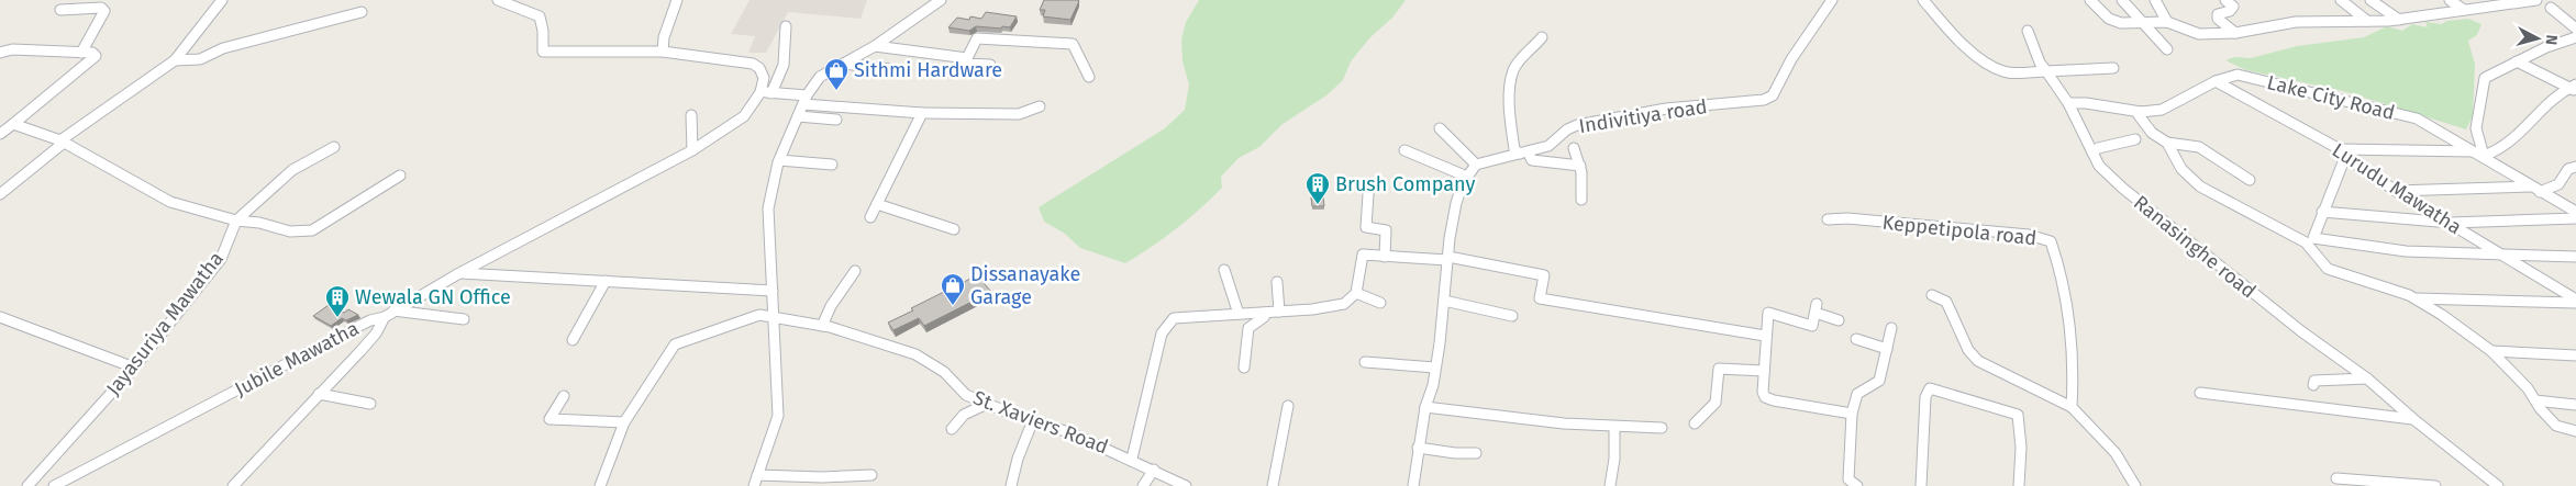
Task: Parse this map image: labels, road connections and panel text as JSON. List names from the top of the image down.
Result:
{
  "streets": {
    "street": [
      "Lake City Road",
      "Indivitiya road",
      "Lurudu Mawatha",
      "Keppetipola road",
      "Ranasinghe road",
      "Jayasuriya Mawatha",
      "Jubile Mawatha",
      "St. Xaviers Road"
    ]
  },
  "crossings": [
    ["Lake City Road", "Lurudu Mawatha"],
    ["Lake City Road", "Ranasinghe road"]
  ],
  "places": {
    "shop": ["Sithmi Hardware", "Dissanayake Garage"],
    "building": ["Brush Company", "Wewala GN Office"]
  },
  "north": "right"
}
